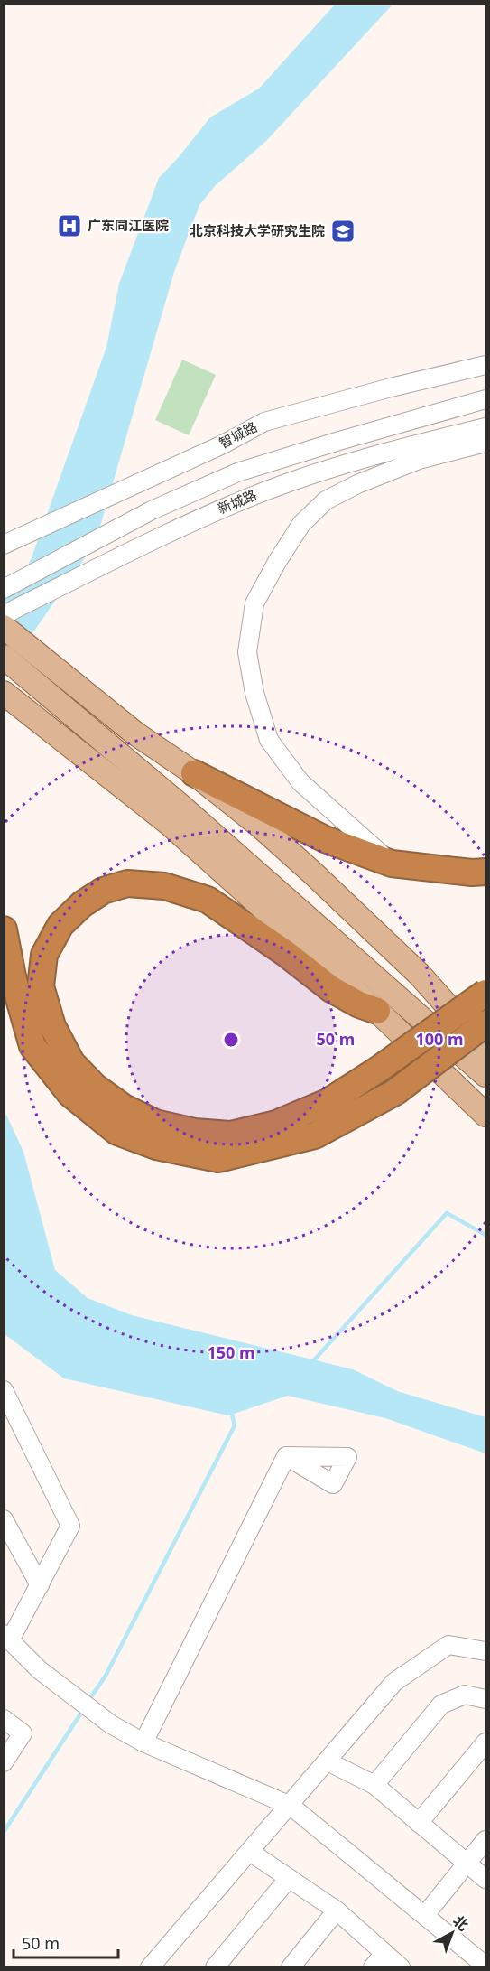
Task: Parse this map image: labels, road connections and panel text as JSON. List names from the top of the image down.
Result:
{
  "streets": {
    "street": ["智城路", "新城路"]
  },
  "places": {
    "hospital": ["广东同江医院"],
    "school or university": ["北京科技大学研究生院"]
  },
  "scale_bar": "50 m",
  "north": "top right",
  "rings": ["50 m", "100 m", "150 m"]
}
